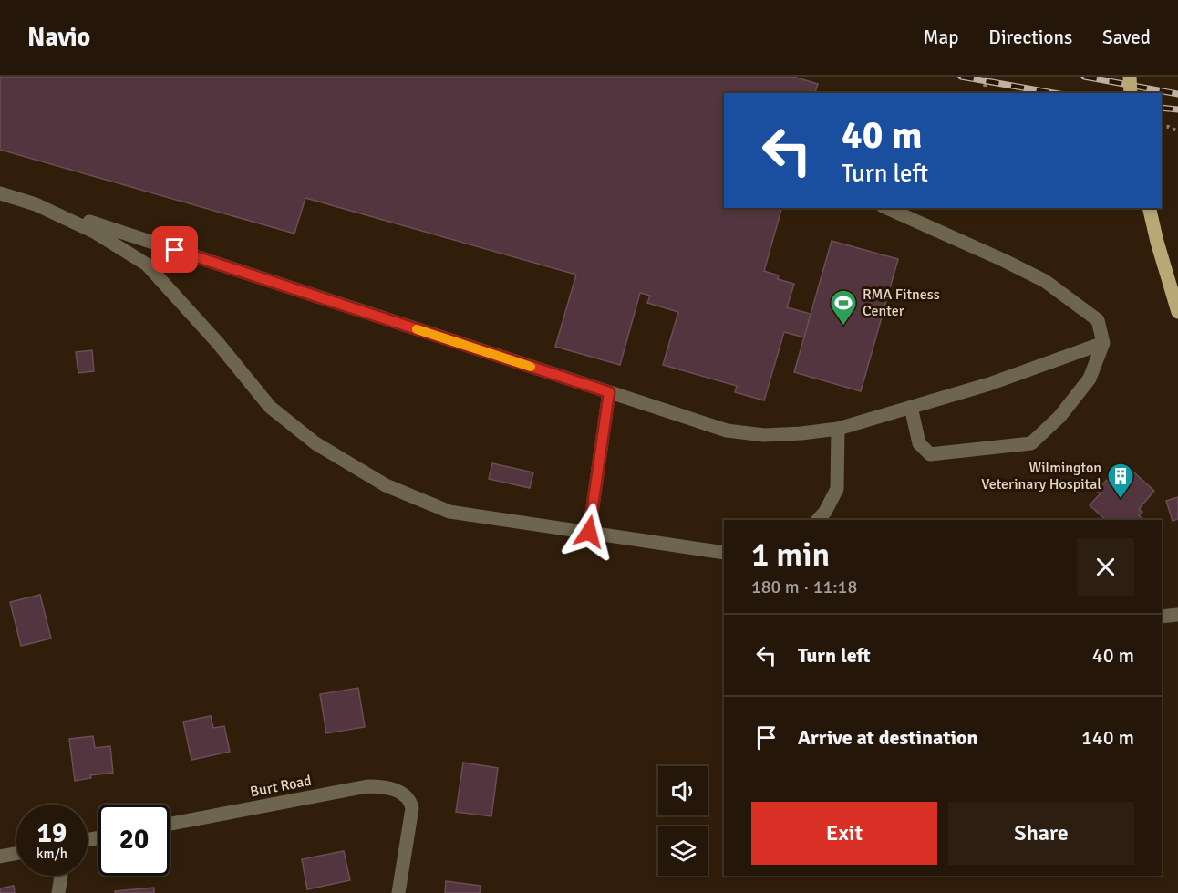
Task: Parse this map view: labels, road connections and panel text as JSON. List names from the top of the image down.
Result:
{
  "streets": {
    "street": ["Burt Road"]
  },
  "places": {
    "sports": ["RMA Fitness Center"],
    "building": ["Wilmington Veterinary Hospital"]
  },
  "page": {
    "header": "Navio",
    "nav": ["Map", "Directions", "Saved"],
    "turn": ["40 m", "Turn left"],
    "heading": ["1 min", "180 m · 11:18"],
    "list": [
      {
        "name": "Turn left",
        "value": "40 m"
      },
      {
        "name": "Arrive at destination",
        "value": "140 m"
      }
    ],
    "buttons": ["Exit", "Share"],
    "speed": "19 km/h",
    "limit": "20"
  }
}
